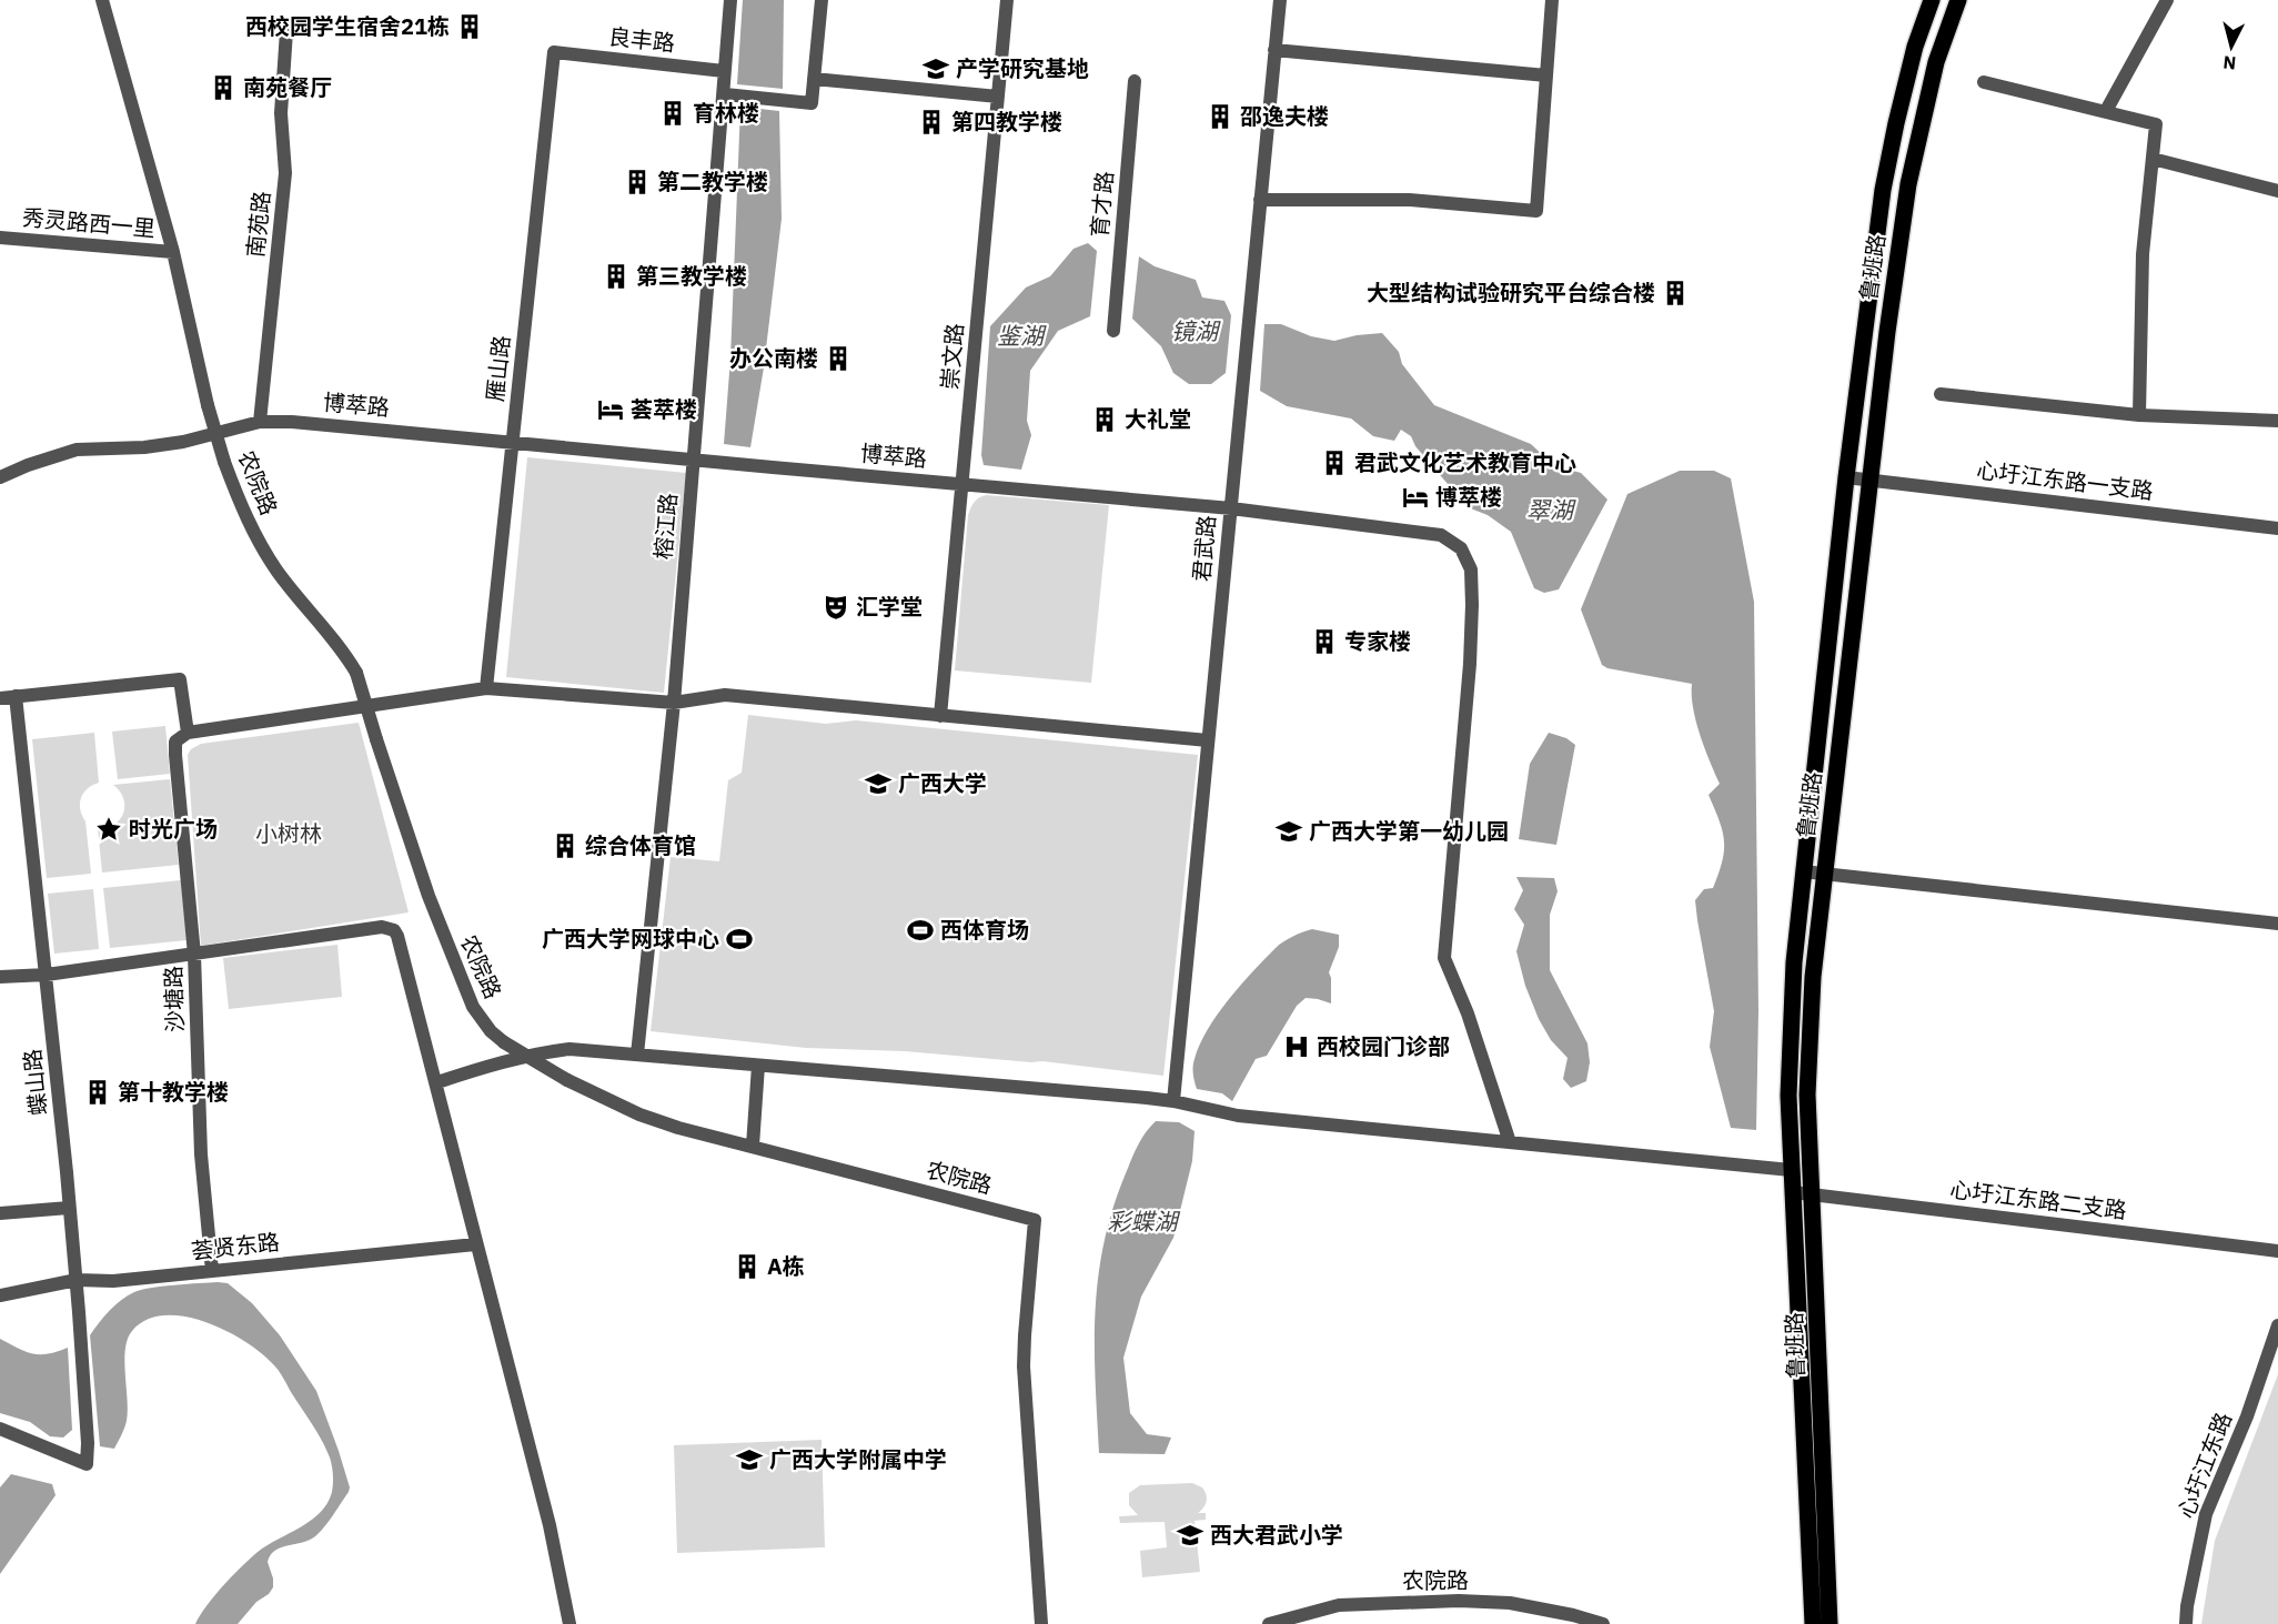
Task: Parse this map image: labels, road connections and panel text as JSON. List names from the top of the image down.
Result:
{
  "streets": {
    "main road": ["鲁班路"],
    "street": [
      "良丰路",
      "育才路",
      "秀灵路西一里",
      "南苑路",
      "崇文路",
      "雁山路",
      "博萃路",
      "心圩江东路一支路",
      "农院路",
      "榕江路",
      "君武路",
      "沙塘路",
      "蝶山路",
      "心圩江东路二支路",
      "荟贤东路",
      "心圩江东路"
    ]
  },
  "crossings": [
    ["良丰路", "雁山路"],
    ["良丰路", "榕江路"],
    ["秀灵路西一里", "农院路"],
    ["南苑路", "博萃路"],
    ["鲁班路", "心圩江东路一支路"],
    ["鲁班路", "心圩江东路二支路"],
    ["崇文路", "博萃路"],
    ["雁山路", "博萃路"],
    ["博萃路", "榕江路"],
    ["博萃路", "君武路"],
    ["沙塘路", "荟贤东路"],
    ["蝶山路", "荟贤东路"]
  ],
  "water": [
    "镜湖",
    "鉴湖",
    "翠湖",
    "彩蝶湖"
  ],
  "parks": ["小树林"],
  "places": {
    "building": [
      "西校园学生宿舍21栋",
      "南苑餐厅",
      "育林楼",
      "邵逸夫楼",
      "第四教学楼",
      "第二教学楼",
      "第三教学楼",
      "大型结构试验研究平台综合楼",
      "办公南楼",
      "大礼堂",
      "君武文化艺术教育中心",
      "专家楼",
      "综合体育馆",
      "第十教学楼",
      "A栋"
    ],
    "school or university": [
      "产学研究基地",
      "广西大学",
      "广西大学第一幼儿园",
      "广西大学附属中学",
      "西大君武小学"
    ],
    "hotel": ["荟萃楼", "博萃楼"],
    "theatre": ["汇学堂"],
    "place": ["时光广场"],
    "sports": ["西体育场", "广西大学网球中心"],
    "hospital": ["西校园门诊部"]
  },
  "north": "bottom"
}
